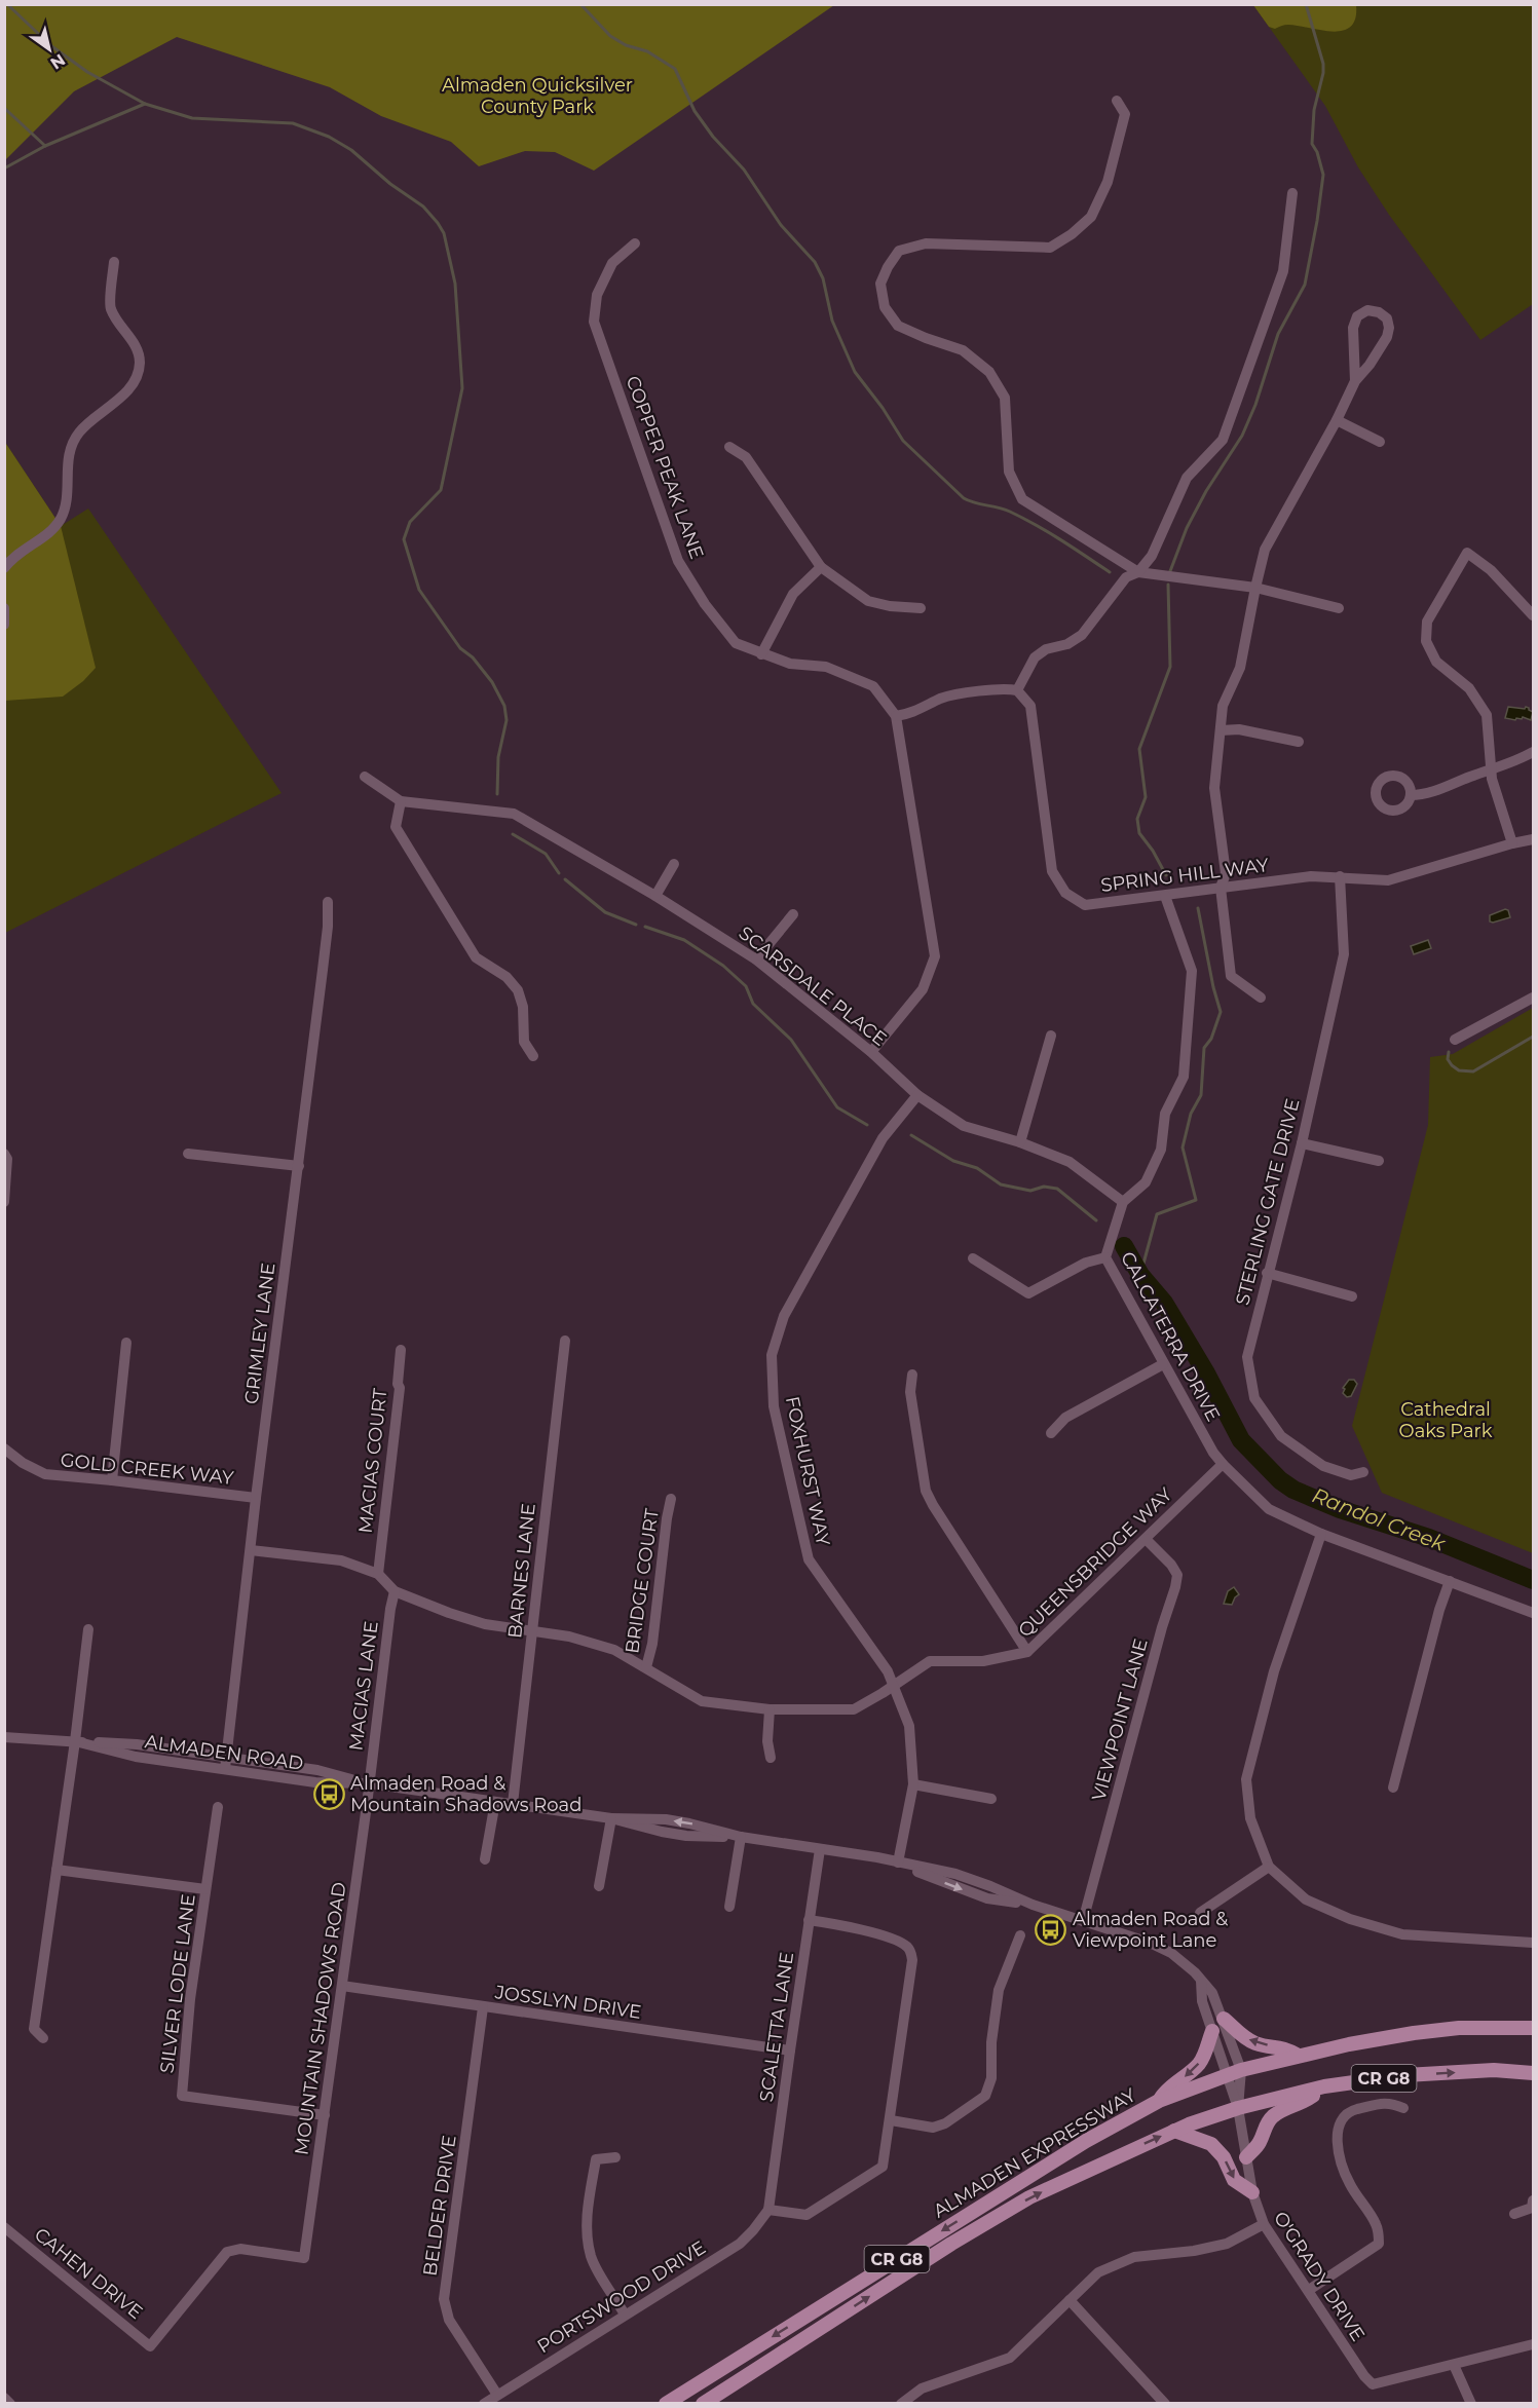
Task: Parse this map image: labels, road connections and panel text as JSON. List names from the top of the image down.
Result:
{
  "streets": {
    "main road": ["CR G8", "ALMADEN EXPRESSWAY"],
    "street": [
      "COPPER PEAK LANE",
      "SPRING HILL WAY",
      "SCARSDALE PLACE",
      "STERLING GATE DRIVE",
      "GRIMLEY LANE",
      "CALCATERRA DRIVE",
      "MACIAS COURT",
      "GOLD CREEK WAY",
      "FOXHURST WAY",
      "QUEENSBRIDGE WAY",
      "BARNES LANE",
      "BRIDGE COURT",
      "MACIAS LANE",
      "VIEWPOINT LANE",
      "ALMADEN ROAD",
      "SILVER LODE LANE",
      "JOSSLYN DRIVE",
      "MOUNTAIN SHADOWS ROAD",
      "SCALETTA LANE",
      "BELDER DRIVE",
      "CAHEN DRIVE",
      "O'GRADY DRIVE",
      "PORTSWOOD DRIVE"
    ]
  },
  "crossings": [
    ["COPPER PEAK LANE", "SCARSDALE PLACE"],
    ["SPRING HILL WAY", "STERLING GATE DRIVE"],
    ["SCARSDALE PLACE", "CALCATERRA DRIVE"],
    ["SCARSDALE PLACE", "FOXHURST WAY"],
    ["GRIMLEY LANE", "GOLD CREEK WAY"],
    ["GRIMLEY LANE", "QUEENSBRIDGE WAY"],
    ["GRIMLEY LANE", "ALMADEN ROAD"],
    ["CALCATERRA DRIVE", "QUEENSBRIDGE WAY"],
    ["MACIAS COURT", "QUEENSBRIDGE WAY"],
    ["FOXHURST WAY", "QUEENSBRIDGE WAY"],
    ["FOXHURST WAY", "ALMADEN ROAD"],
    ["QUEENSBRIDGE WAY", "BARNES LANE"],
    ["QUEENSBRIDGE WAY", "BRIDGE COURT"],
    ["QUEENSBRIDGE WAY", "MACIAS LANE"],
    ["QUEENSBRIDGE WAY", "VIEWPOINT LANE"],
    ["BARNES LANE", "ALMADEN ROAD"],
    ["MACIAS LANE", "ALMADEN ROAD"],
    ["MACIAS LANE", "MOUNTAIN SHADOWS ROAD"],
    ["VIEWPOINT LANE", "ALMADEN ROAD"],
    ["ALMADEN ROAD", "MOUNTAIN SHADOWS ROAD"],
    ["ALMADEN ROAD", "SCALETTA LANE"],
    ["ALMADEN ROAD", "ALMADEN EXPRESSWAY"],
    ["ALMADEN ROAD", "O'GRADY DRIVE"],
    ["SILVER LODE LANE", "MOUNTAIN SHADOWS ROAD"],
    ["JOSSLYN DRIVE", "MOUNTAIN SHADOWS ROAD"],
    ["JOSSLYN DRIVE", "SCALETTA LANE"],
    ["JOSSLYN DRIVE", "BELDER DRIVE"],
    ["MOUNTAIN SHADOWS ROAD", "CAHEN DRIVE"],
    ["SCALETTA LANE", "PORTSWOOD DRIVE"],
    ["ALMADEN EXPRESSWAY", "O'GRADY DRIVE"],
    ["BELDER DRIVE", "PORTSWOOD DRIVE"]
  ],
  "water": ["Randol Creek"],
  "parks": ["Almaden Quicksilver County Park", "Cathedral Oaks Park"],
  "places": {
    "bus stop": ["Almaden Road & Mountain Shadows Road", "Almaden Road & Viewpoint Lane"]
  },
  "north": "bottom right"
}
